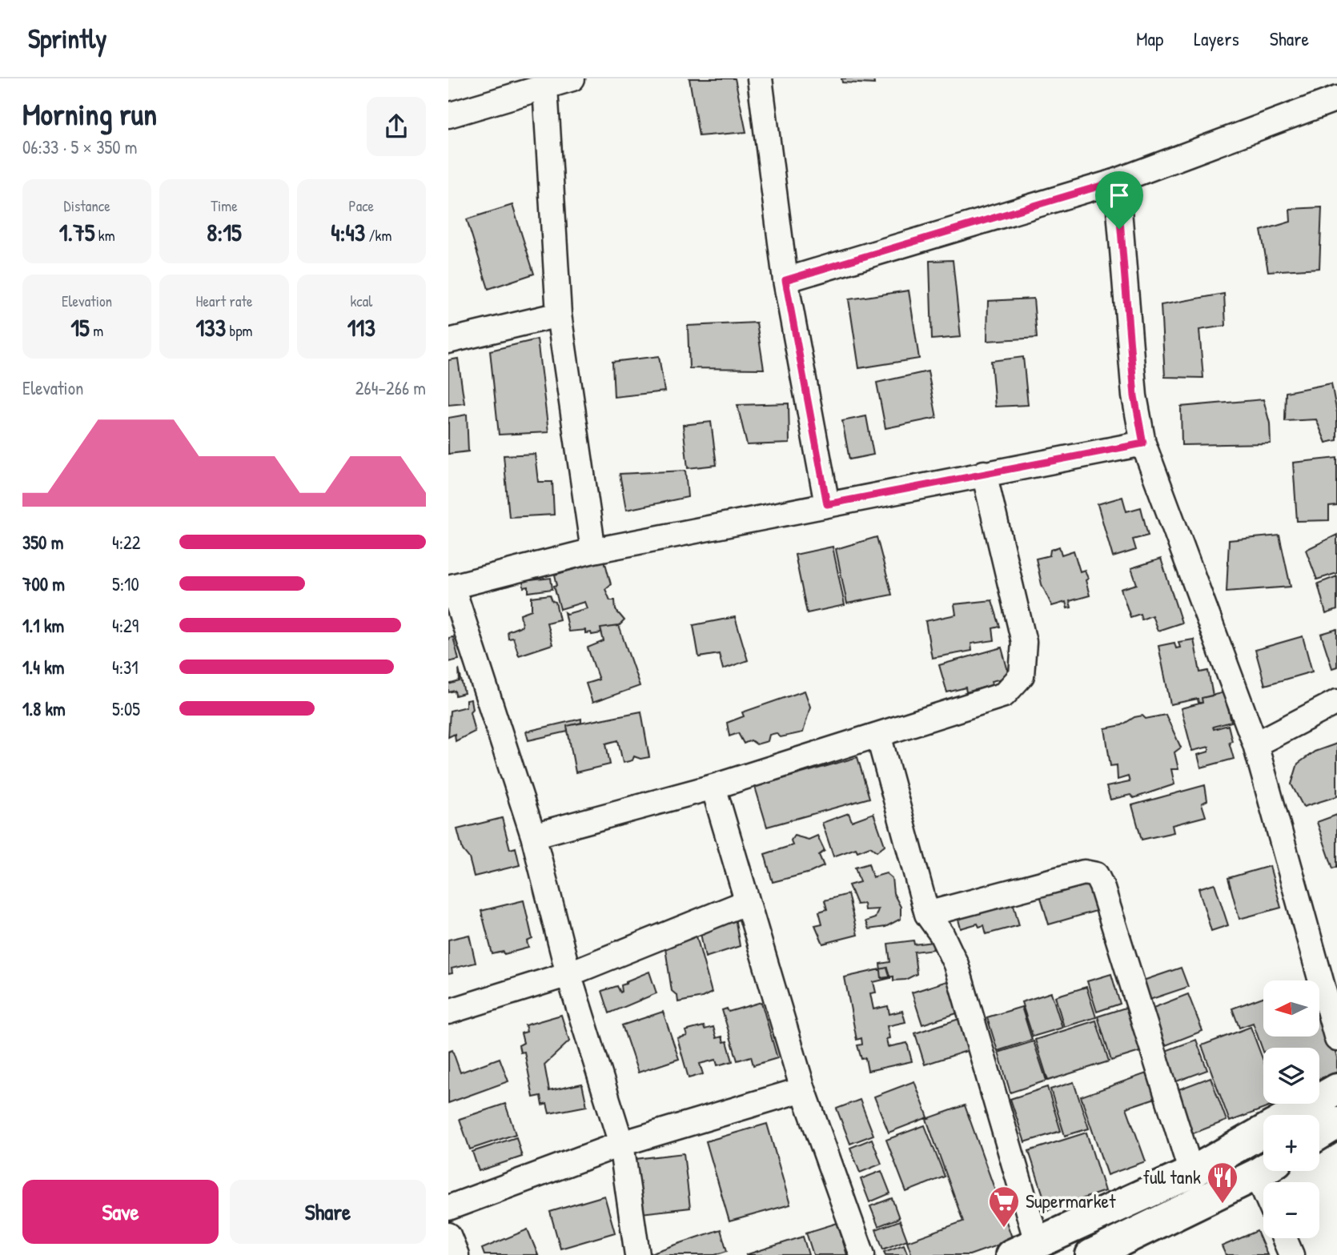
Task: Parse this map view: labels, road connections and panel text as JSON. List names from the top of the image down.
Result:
{
  "places": {
    "restaurant": ["full tank"],
    "supermarket": ["Supermarket"]
  },
  "north": "left",
  "page": {
    "header": "Sprintly",
    "nav": ["Map", "Layers", "Share"],
    "heading": ["Morning run", "06:33 · 5 × 350 m"],
    "stats": [
      ["Distance", "1.75 km"],
      ["Time", "8:15"],
      ["Pace", "4:43 /km"],
      ["Elevation", "15 m"],
      ["Heart rate", "133 bpm"],
      ["kcal", "113"]
    ],
    "chart": ["Elevation", "264–266 m"],
    "list": [
      {
        "name": "350 m",
        "note": "4:22"
      },
      {
        "name": "700 m",
        "note": "5:10"
      },
      {
        "name": "1.1 km",
        "note": "4:29"
      },
      {
        "name": "1.4 km",
        "note": "4:31"
      },
      {
        "name": "1.8 km",
        "note": "5:05"
      }
    ],
    "map_buttons": ["+", "−"],
    "buttons": ["Save", "Share"]
  }
}
